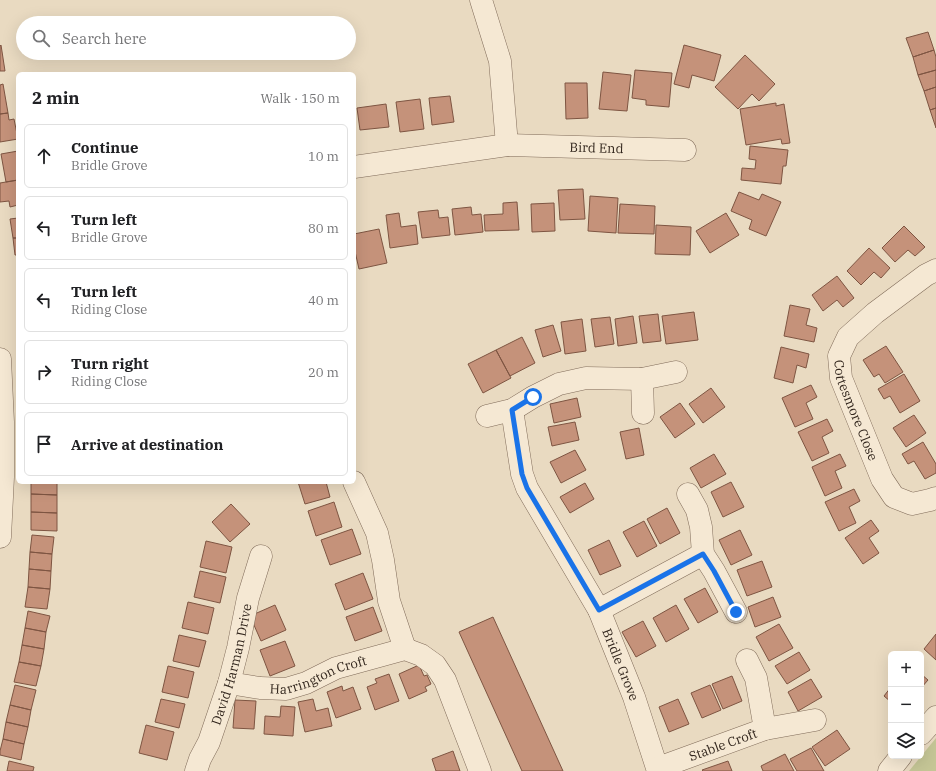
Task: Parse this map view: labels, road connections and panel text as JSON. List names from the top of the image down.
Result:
{
  "streets": {
    "street": [
      "Bird End",
      "Cottesmore Close",
      "David Harman Drive",
      "Bridle Grove",
      "Harrington Croft",
      "Stable Croft"
    ]
  },
  "crossings": [
    ["David Harman Drive", "Harrington Croft"],
    ["Bridle Grove", "Stable Croft"]
  ],
  "page": {
    "search": "Search here",
    "heading": ["2 min", "Walk · 150 m"],
    "list": [
      ["Continue", "Bridle Grove", "10 m"],
      ["Turn left", "Bridle Grove", "80 m"],
      ["Turn left", "Riding Close", "40 m"],
      ["Turn right", "Riding Close", "20 m"],
      "Arrive at destination"
    ],
    "map_buttons": ["+", "−"]
  }
}
